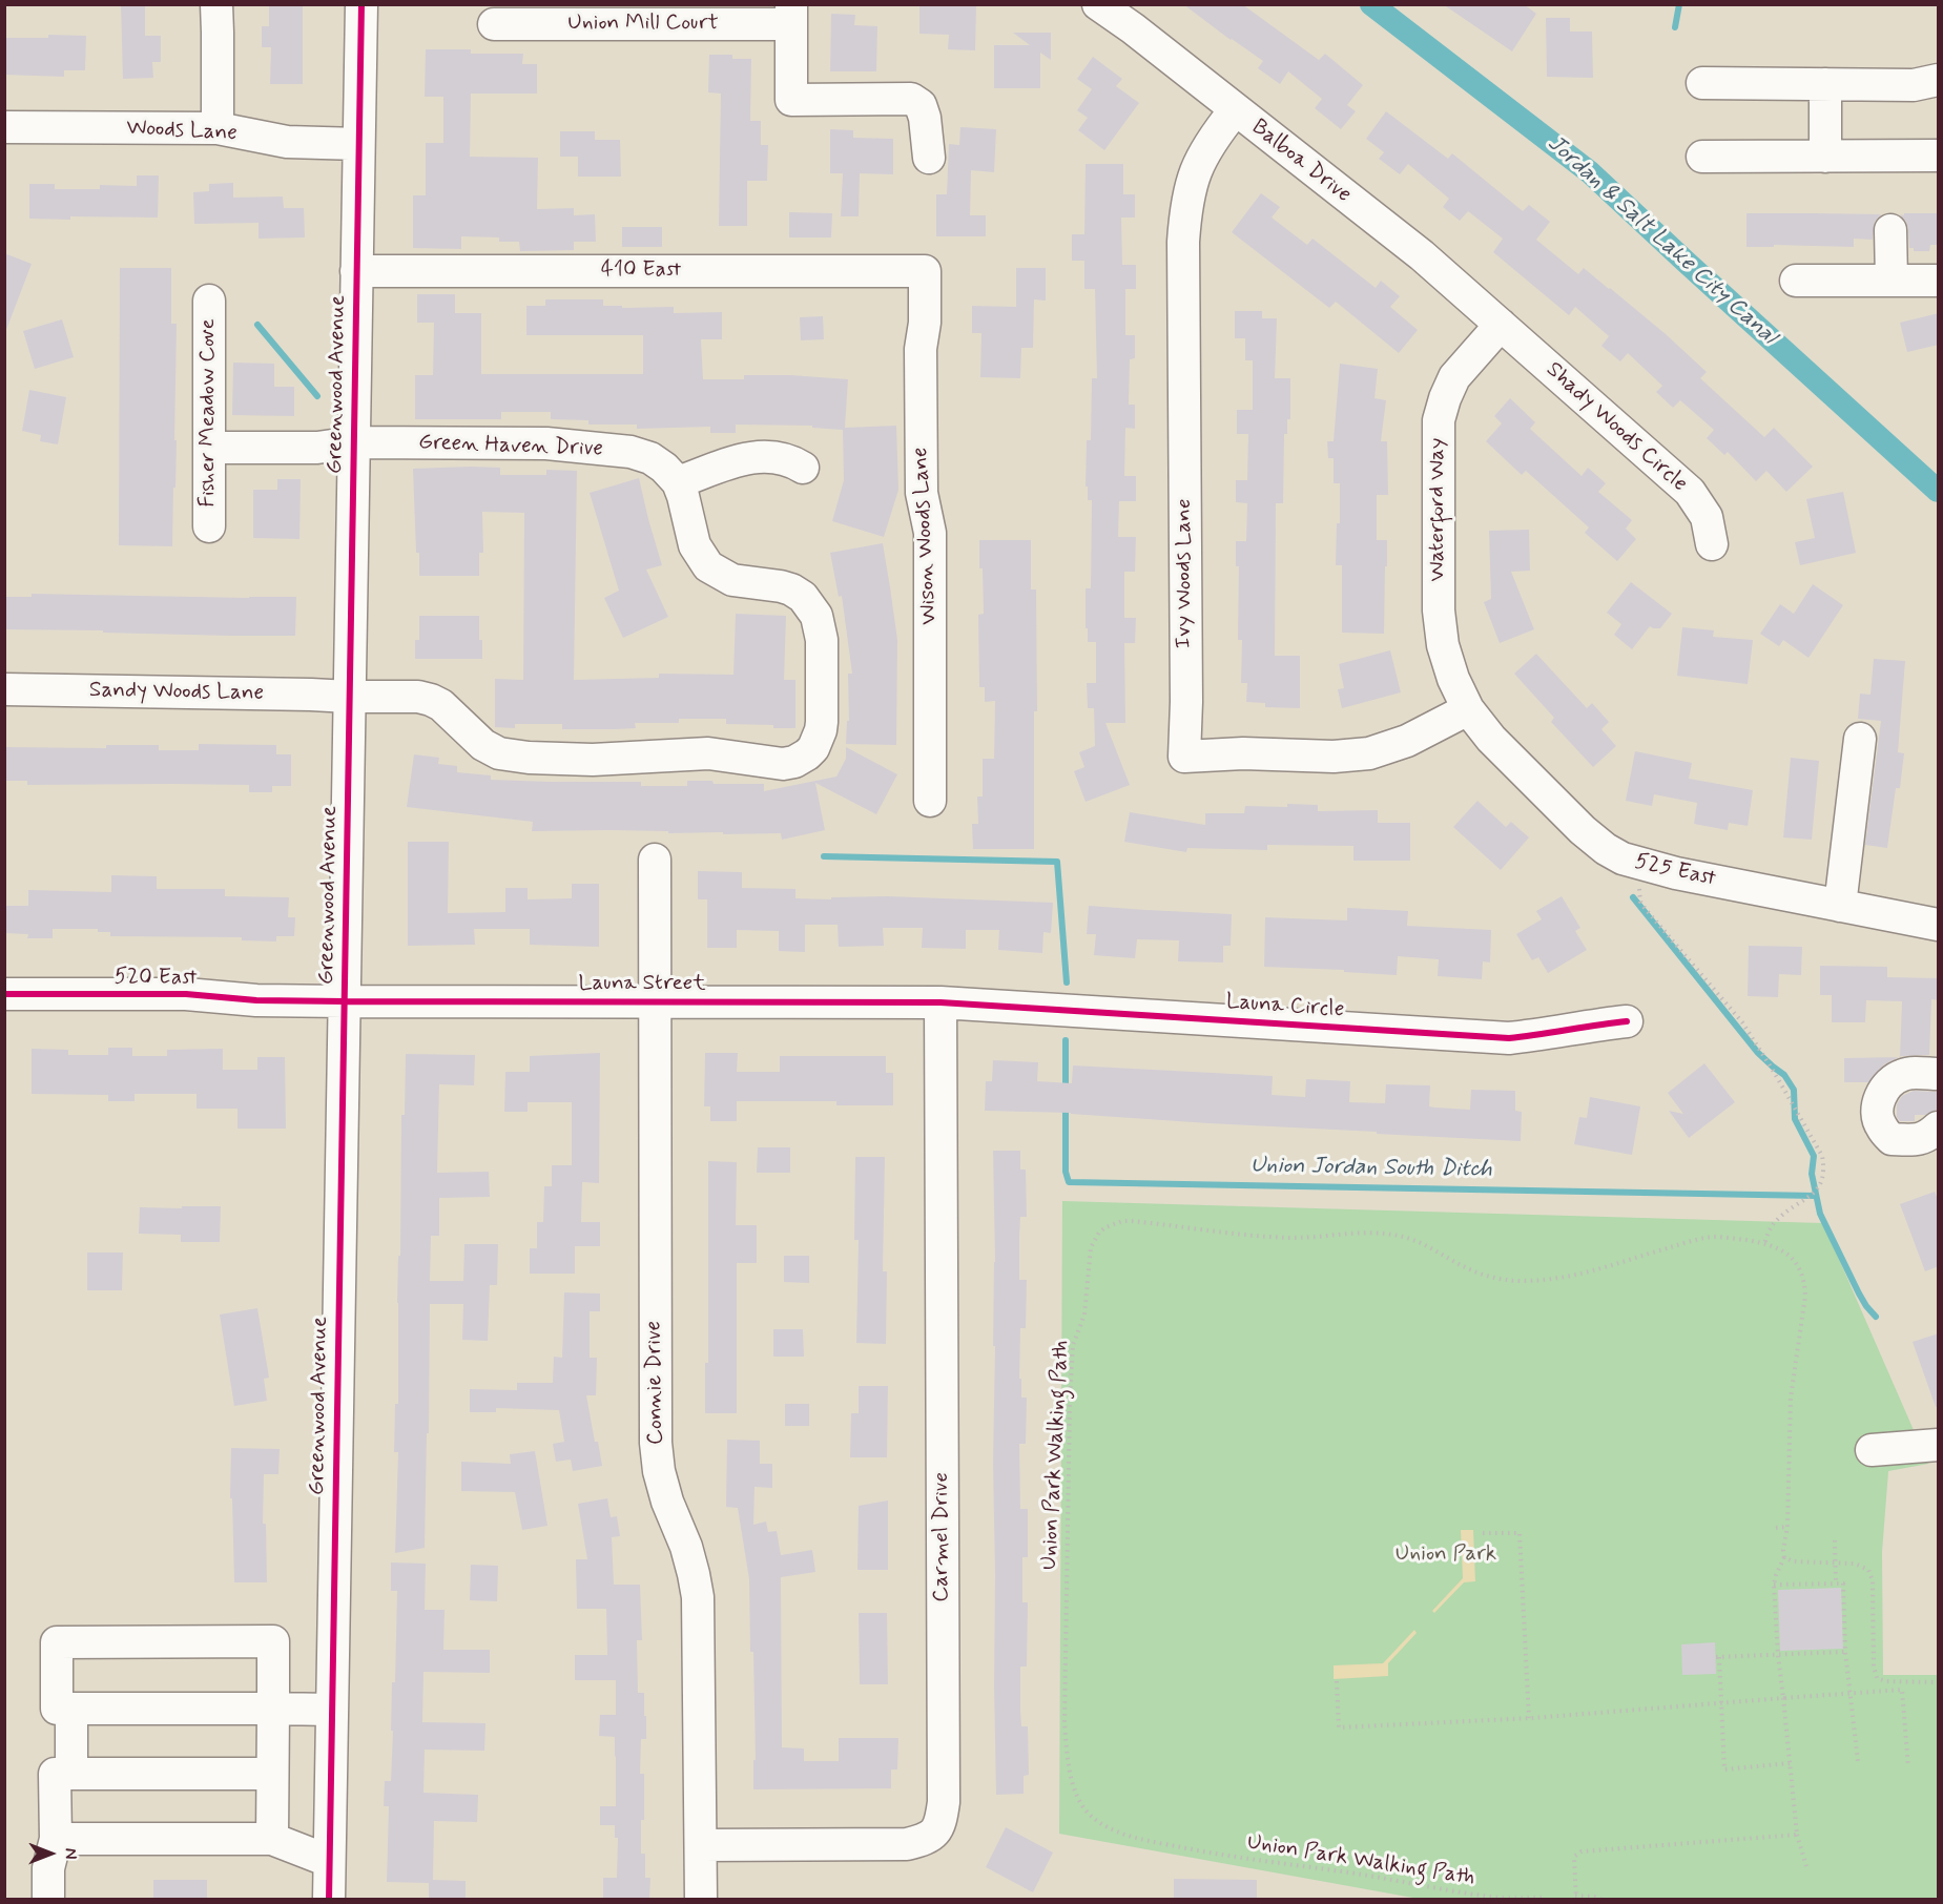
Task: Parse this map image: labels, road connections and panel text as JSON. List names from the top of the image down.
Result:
{
  "streets": {
    "street": [
      "Union Mill Court",
      "Woods Lane",
      "Balboa Drive",
      "410 East",
      "Greenwood Avenue",
      "Fisher Meadow Cove",
      "Shady Woods Circle",
      "Green Haven Drive",
      "Waterford Way",
      "Wison Woods Lane",
      "Ivy Woods Lane",
      "Sandy Woods Lane",
      "525 East",
      "520 East",
      "Launa Street",
      "Launa Circle",
      "Connie Drive",
      "Carmel Drive"
    ],
    "path": ["Union Park Walking Path"]
  },
  "crossings": [
    ["Woods Lane", "Greenwood Avenue"],
    ["Balboa Drive", "Shady Woods Circle"],
    ["Balboa Drive", "Waterford Way"],
    ["Balboa Drive", "Ivy Woods Lane"],
    ["410 East", "Greenwood Avenue"],
    ["410 East", "Wison Woods Lane"],
    ["Greenwood Avenue", "Green Haven Drive"],
    ["Greenwood Avenue", "Sandy Woods Lane"],
    ["Greenwood Avenue", "520 East"],
    ["Greenwood Avenue", "Launa Street"],
    ["Fisher Meadow Cove", "Green Haven Drive"],
    ["Shady Woods Circle", "Waterford Way"],
    ["Green Haven Drive", "Sandy Woods Lane"],
    ["Waterford Way", "Ivy Woods Lane"],
    ["Waterford Way", "525 East"],
    ["Ivy Woods Lane", "525 East"],
    ["520 East", "Launa Street"],
    ["Launa Street", "Launa Circle"],
    ["Launa Street", "Connie Drive"],
    ["Launa Street", "Carmel Drive"],
    ["Launa Circle", "Carmel Drive"],
    ["Connie Drive", "Carmel Drive"]
  ],
  "water": ["Jordan & Salt Lake City Canal", "Union Jordan South Ditch"],
  "parks": ["Union Park"],
  "north": "right"
}
